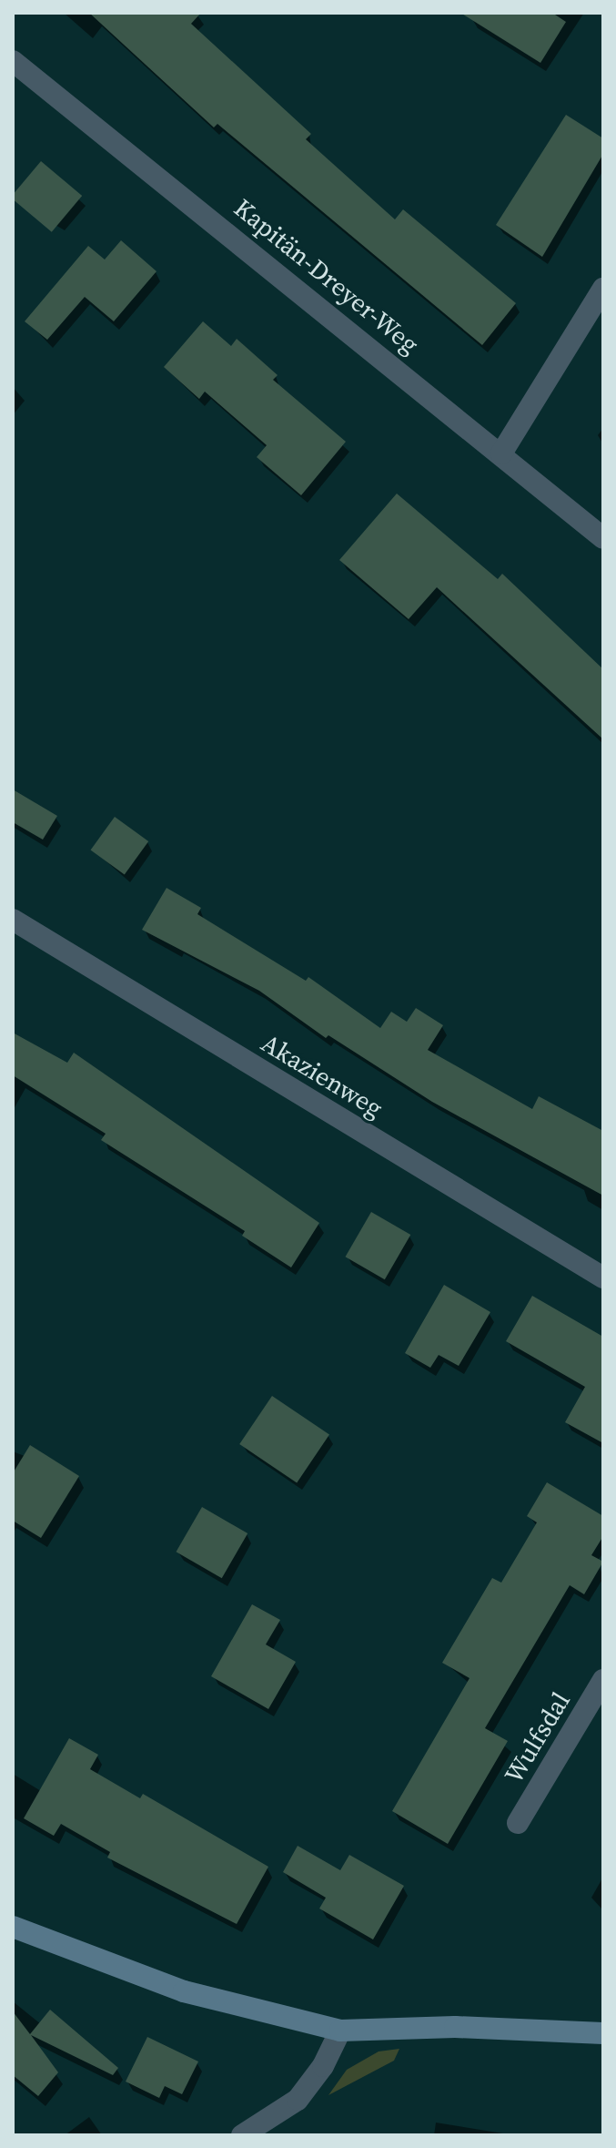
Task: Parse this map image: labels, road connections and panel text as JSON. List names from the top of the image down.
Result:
{
  "streets": {
    "street": ["Kapitän-Dreyer-Weg", "Akazienweg", "Wulfsdal"]
  }
}
